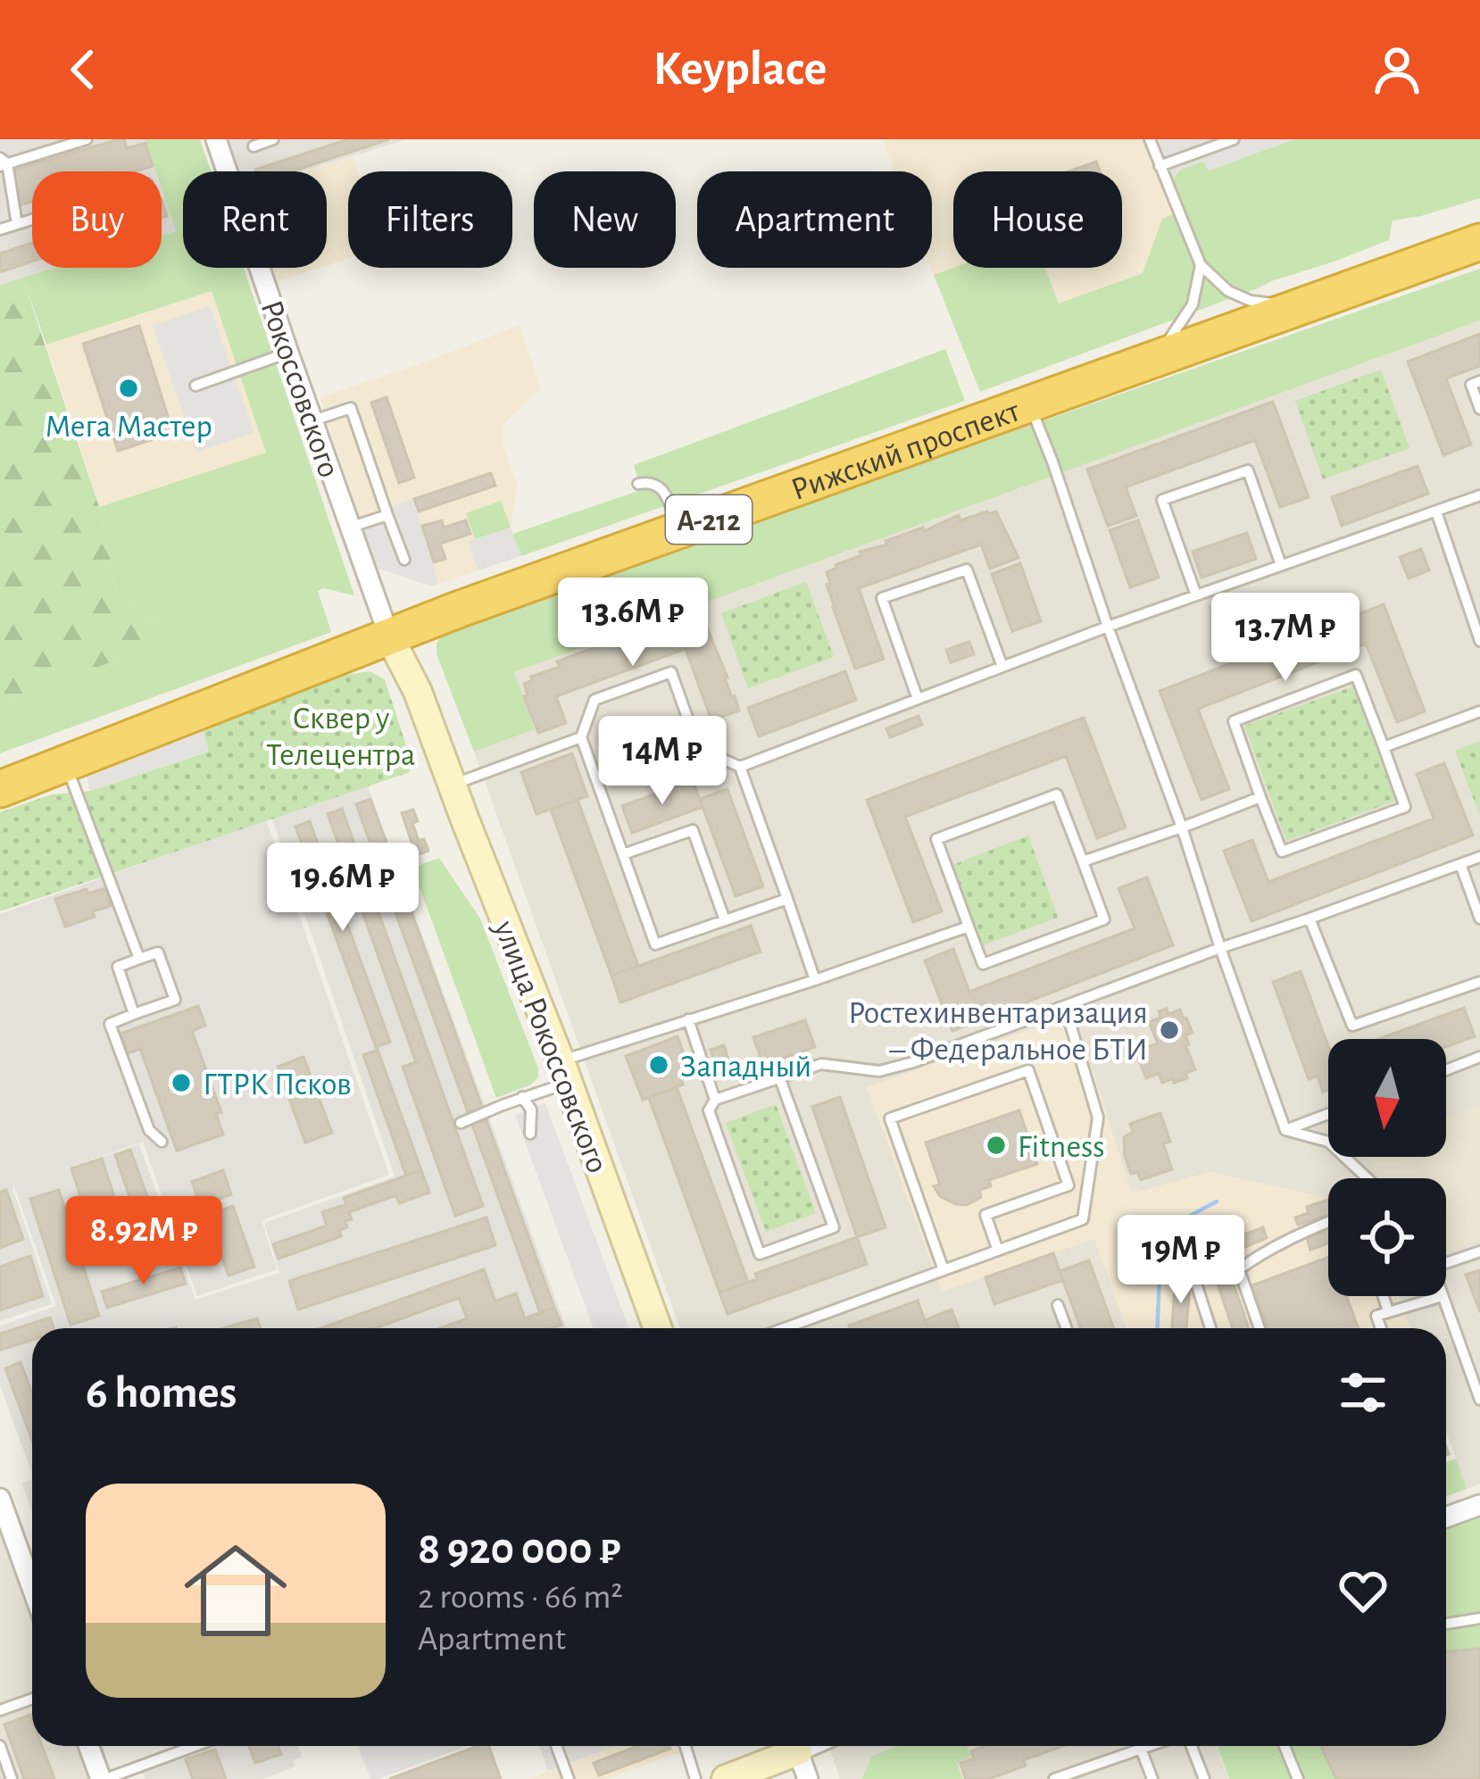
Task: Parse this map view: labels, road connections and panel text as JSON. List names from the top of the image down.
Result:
{
  "streets": {
    "highway": ["Рижский проспект", "А-212"],
    "main road": ["улица Рокоссовского"],
    "street": ["Рокоссовского"]
  },
  "crossings": [
    ["Рокоссовского", "Рижский проспект"],
    ["Рокоссовского", "улица Рокоссовского"],
    ["Рижский проспект", "улица Рокоссовского"]
  ],
  "parks": ["Сквер у Телецентра"],
  "places": [
    "Мега Мастер",
    "Ростехинвентаризация – Федеральное БТИ",
    "Западный",
    "ГТРК Псков",
    "Fitness"
  ],
  "north": "bottom",
  "page": {
    "header": "Keyplace",
    "chip": [
      "Buy",
      "Rent",
      "Filters",
      "New",
      "Apartment",
      "House"
    ],
    "price": [
      "13.6M ₽",
      "13.7M ₽",
      "14M ₽",
      "19.6M ₽",
      "8.92M ₽",
      "19M ₽"
    ],
    "heading": "6 homes",
    "list": [
      {
        "name": "8 920 000 ₽",
        "note": "2 rooms · 66 m² · Apartment"
      }
    ]
  }
}
